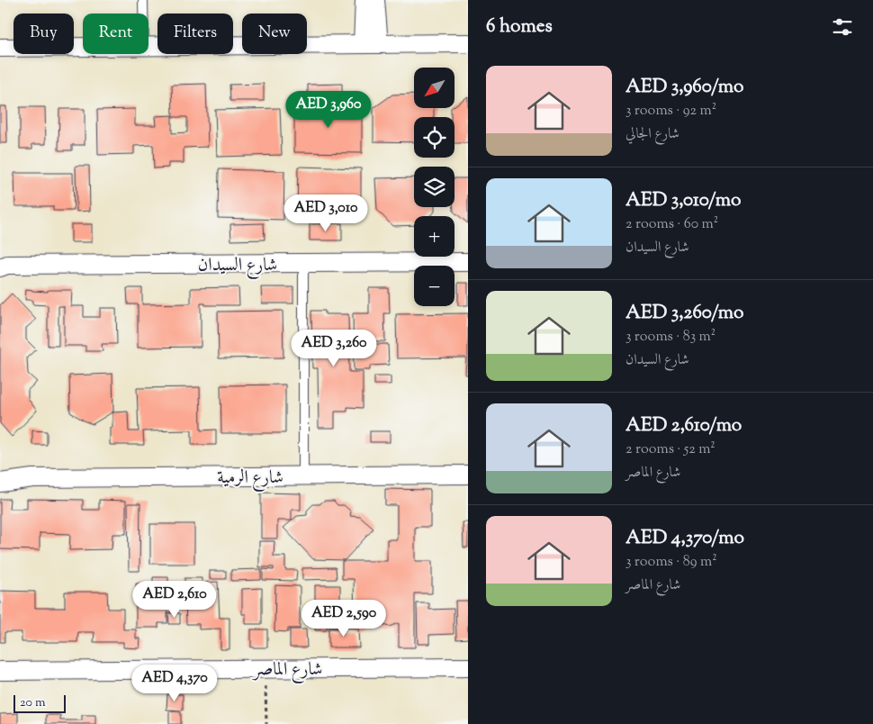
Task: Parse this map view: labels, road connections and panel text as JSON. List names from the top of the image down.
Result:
{
  "streets": {
    "street": ["شارع السيدان", "شارع الرمية", "شارع الماصر"]
  },
  "scale_bar": "20 m",
  "north": "bottom left",
  "page": {
    "heading": "6 homes",
    "chip": [
      "Buy",
      "Rent",
      "Filters",
      "New"
    ],
    "list": [
      {
        "name": "AED 3,960/mo",
        "note": "3 rooms · 92 m² · شارع الجالي"
      },
      {
        "name": "AED 3,010/mo",
        "note": "2 rooms · 60 m² · شارع السيدان"
      },
      {
        "name": "AED 3,260/mo",
        "note": "3 rooms · 83 m² · شارع السيدان"
      },
      {
        "name": "AED 2,610/mo",
        "note": "2 rooms · 52 m² · شارع الماصر"
      },
      {
        "name": "AED 4,370/mo",
        "note": "3 rooms · 89 m² · شارع الماصر"
      }
    ],
    "map_buttons": ["+", "−"],
    "price": [
      "AED 3,960",
      "AED 3,010",
      "AED 3,260",
      "AED 2,610",
      "AED 2,590",
      "AED 4,370"
    ],
    "scale": "20 m"
  }
}
